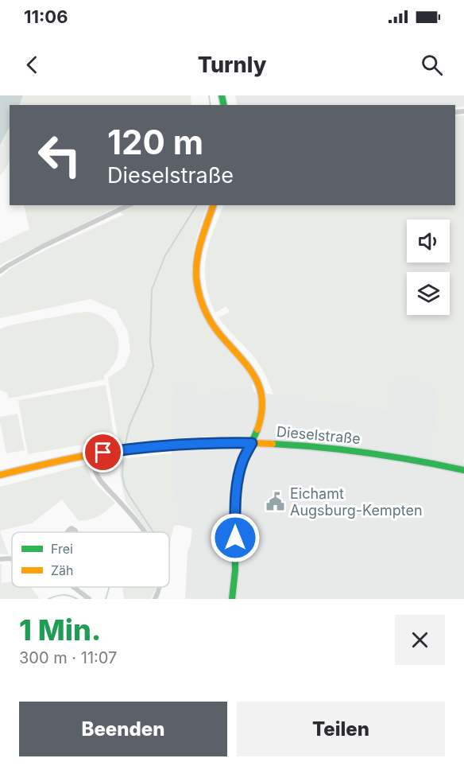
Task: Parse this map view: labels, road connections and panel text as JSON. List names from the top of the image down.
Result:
{
  "streets": {
    "street": ["Dieselstraße"]
  },
  "places": {
    "public building": ["Eichamt Augsburg-Kempten"]
  },
  "legend": ["Frei", "Zäh"],
  "page": {
    "status": "11:06",
    "header": "Turnly",
    "turn": ["120 m", "Dieselstraße"],
    "heading": ["1 Min.", "300 m · 11:07"],
    "buttons": ["Beenden", "Teilen"]
  }
}
